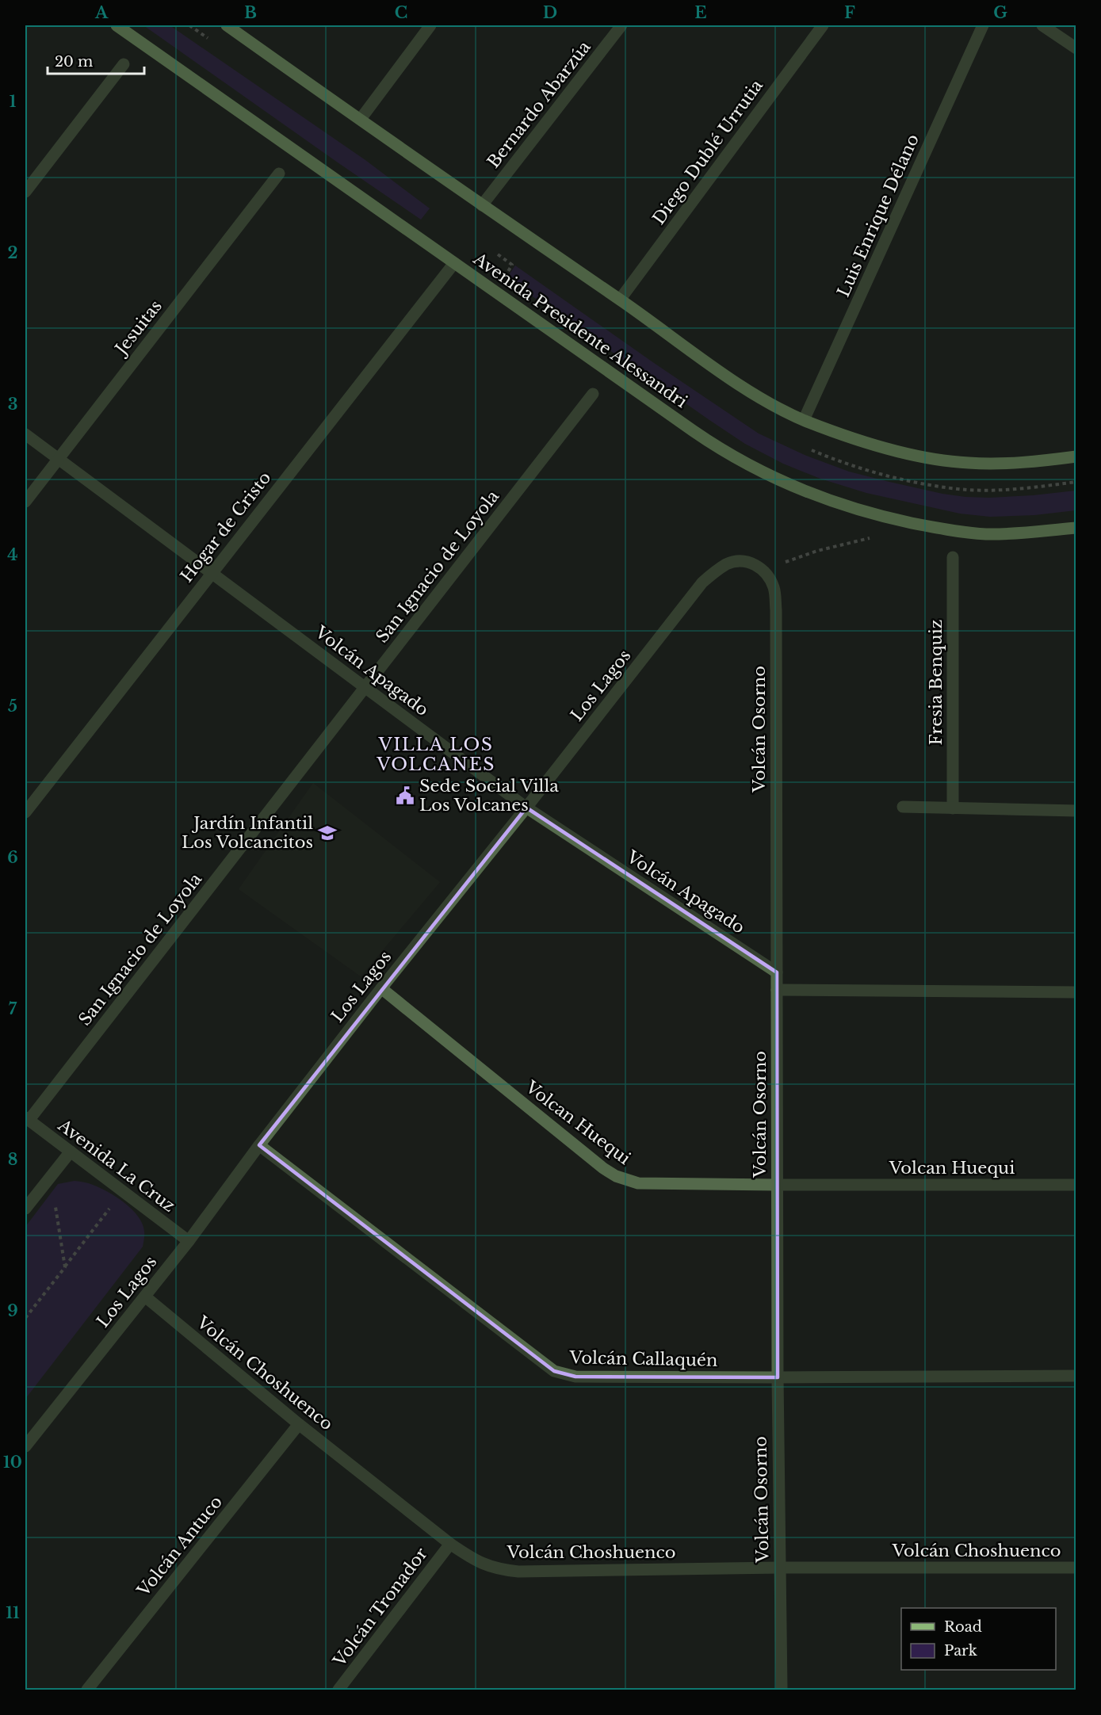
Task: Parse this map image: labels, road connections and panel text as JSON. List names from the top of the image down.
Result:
{
  "streets": {
    "main road": ["Avenida Presidente Alessandri"],
    "street": [
      "Bernardo Abarzúa",
      "Diego Dublé Urrutia",
      "Luis Enrique Délano",
      "Jesuitas",
      "Hogar de Cristo",
      "San Ignacio de Loyola",
      "Volcán Apagado",
      "Fresia Benquiz",
      "Los Lagos",
      "Volcán Osorno",
      "Volcan Huequi",
      "Avenida La Cruz",
      "Volcán Callaquén",
      "Volcán Choshuenco",
      "Volcán Antuco",
      "Volcán Tronador"
    ]
  },
  "crossings": [
    ["Jesuitas", "Volcán Apagado"],
    ["Avenida Presidente Alessandri", "Hogar de Cristo"],
    ["Hogar de Cristo", "Volcán Apagado"],
    ["San Ignacio de Loyola", "Volcán Apagado"],
    ["San Ignacio de Loyola", "Avenida La Cruz"],
    ["Volcán Apagado", "Los Lagos"],
    ["Volcán Apagado", "Volcán Osorno"],
    ["Los Lagos", "Volcán Osorno"],
    ["Los Lagos", "Volcan Huequi"],
    ["Los Lagos", "Avenida La Cruz"],
    ["Los Lagos", "Volcán Callaquén"],
    ["Los Lagos", "Volcán Choshuenco"],
    ["Volcán Osorno", "Volcan Huequi"],
    ["Volcán Osorno", "Volcán Callaquén"],
    ["Volcán Osorno", "Volcán Choshuenco"],
    ["Volcán Choshuenco", "Volcán Antuco"],
    ["Volcán Choshuenco", "Volcán Tronador"]
  ],
  "districts": ["VILLA LOS VOLCANES"],
  "places": {
    "public building": ["Sede Social Villa Los Volcanes"],
    "school or university": ["Jardín Infantil Los Volcancitos"]
  },
  "legend": ["Road", "Park"],
  "scale_bar": "20 m",
  "grid": {
    "columns": [
      "A",
      "B",
      "C",
      "D",
      "E",
      "F",
      "G"
    ],
    "rows": [
      "1",
      "2",
      "3",
      "4",
      "5",
      "6",
      "7",
      "8",
      "9",
      "10",
      "11"
    ]
  }
}
